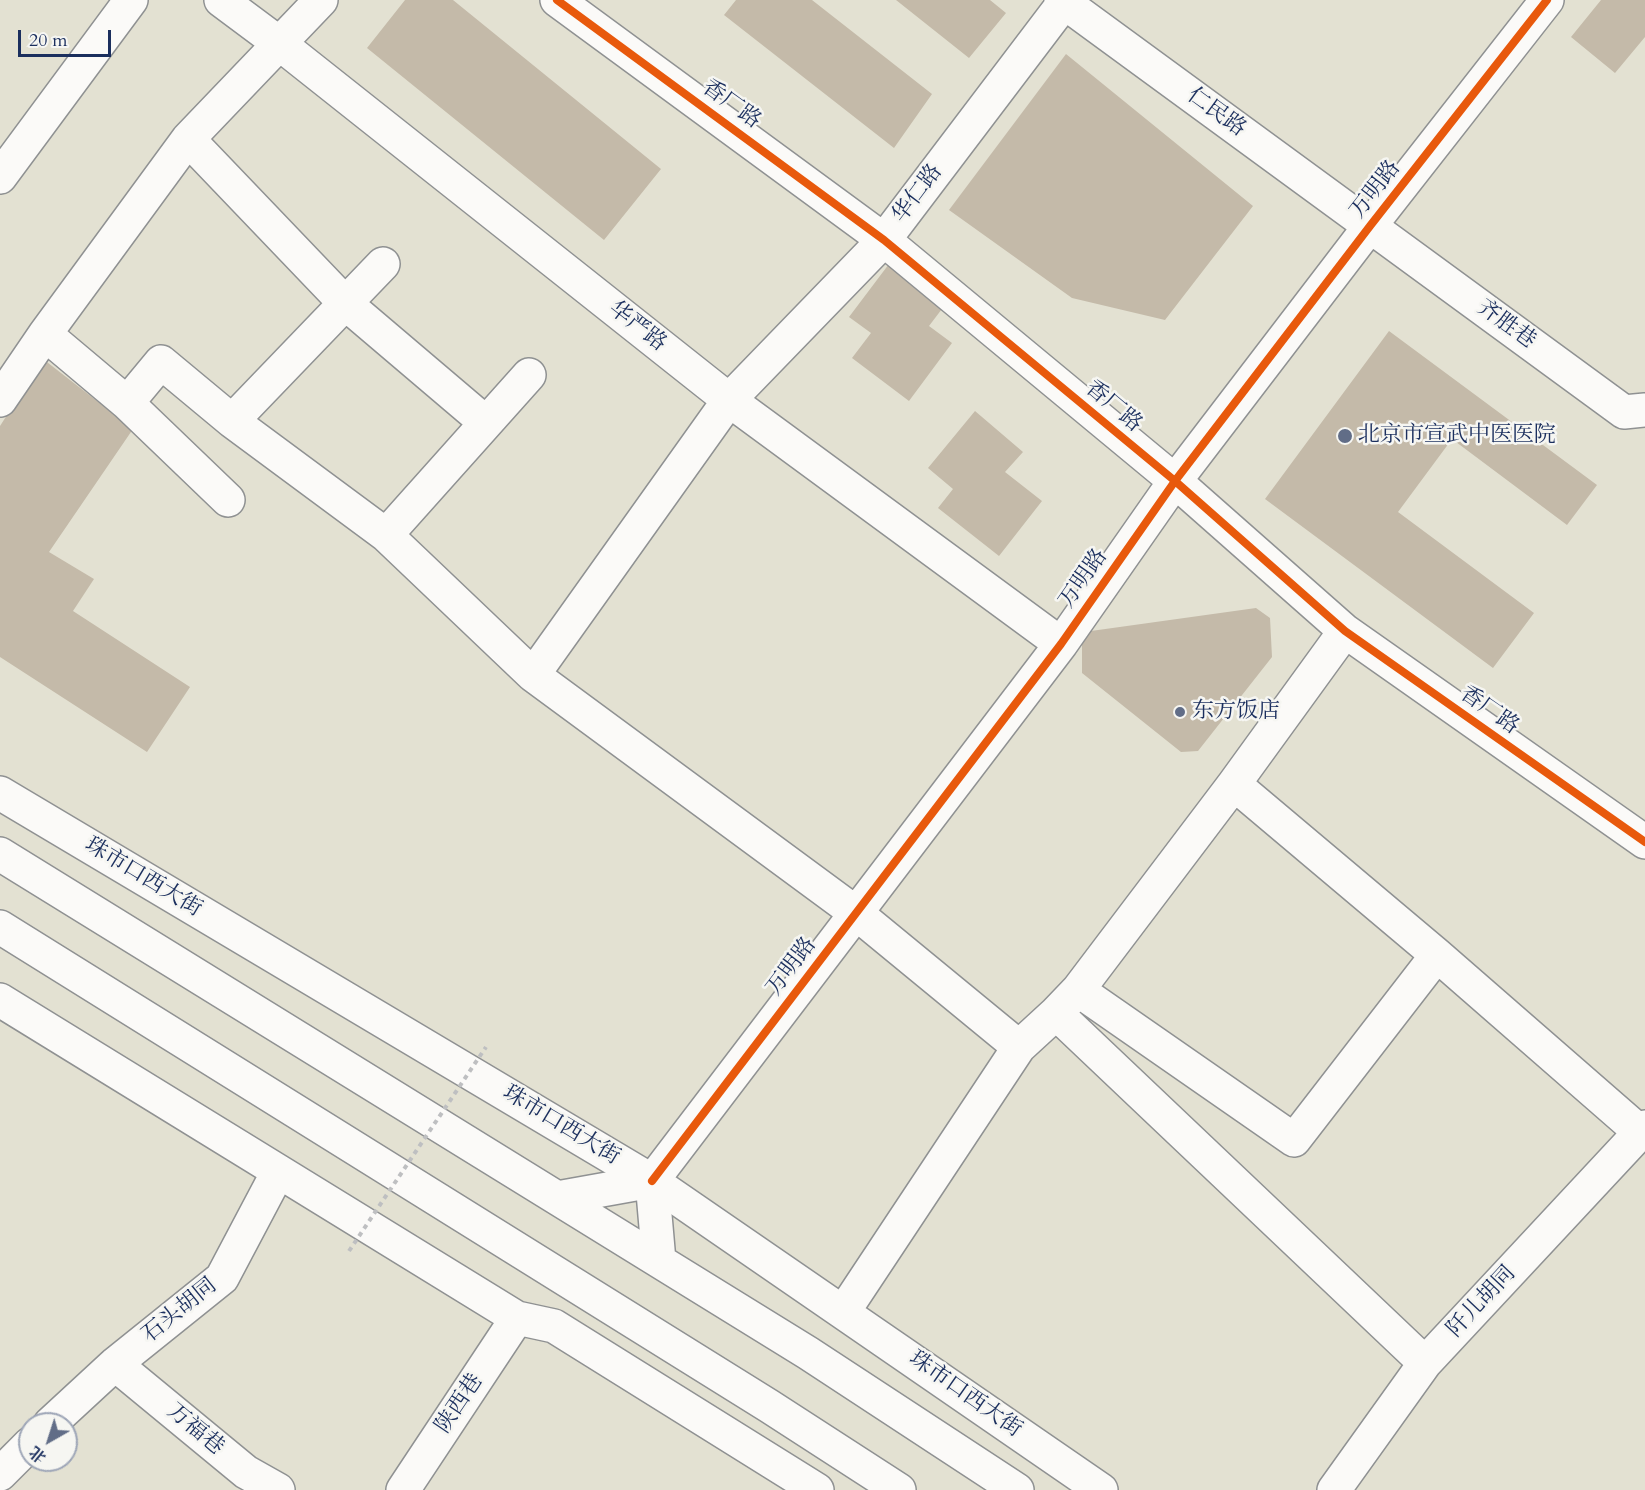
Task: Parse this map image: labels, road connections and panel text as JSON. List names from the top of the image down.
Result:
{
  "streets": {
    "street": [
      "香厂路",
      "仁民路",
      "万明路",
      "华仁路",
      "齐胜巷",
      "华严路",
      "珠市口西大街",
      "阡儿胡同",
      "石头胡同",
      "陕西巷",
      "万福巷"
    ]
  },
  "crossings": [
    ["香厂路", "万明路"],
    ["香厂路", "华仁路"],
    ["仁民路", "万明路"],
    ["仁民路", "华仁路"],
    ["仁民路", "齐胜巷"],
    ["万明路", "齐胜巷"],
    ["万明路", "华严路"],
    ["万明路", "珠市口西大街"],
    ["华仁路", "华严路"],
    ["石头胡同", "万福巷"]
  ],
  "places": ["北京市宣武中医医院", "东方饭店"],
  "scale_bar": "20 m",
  "north": "bottom left"
}
